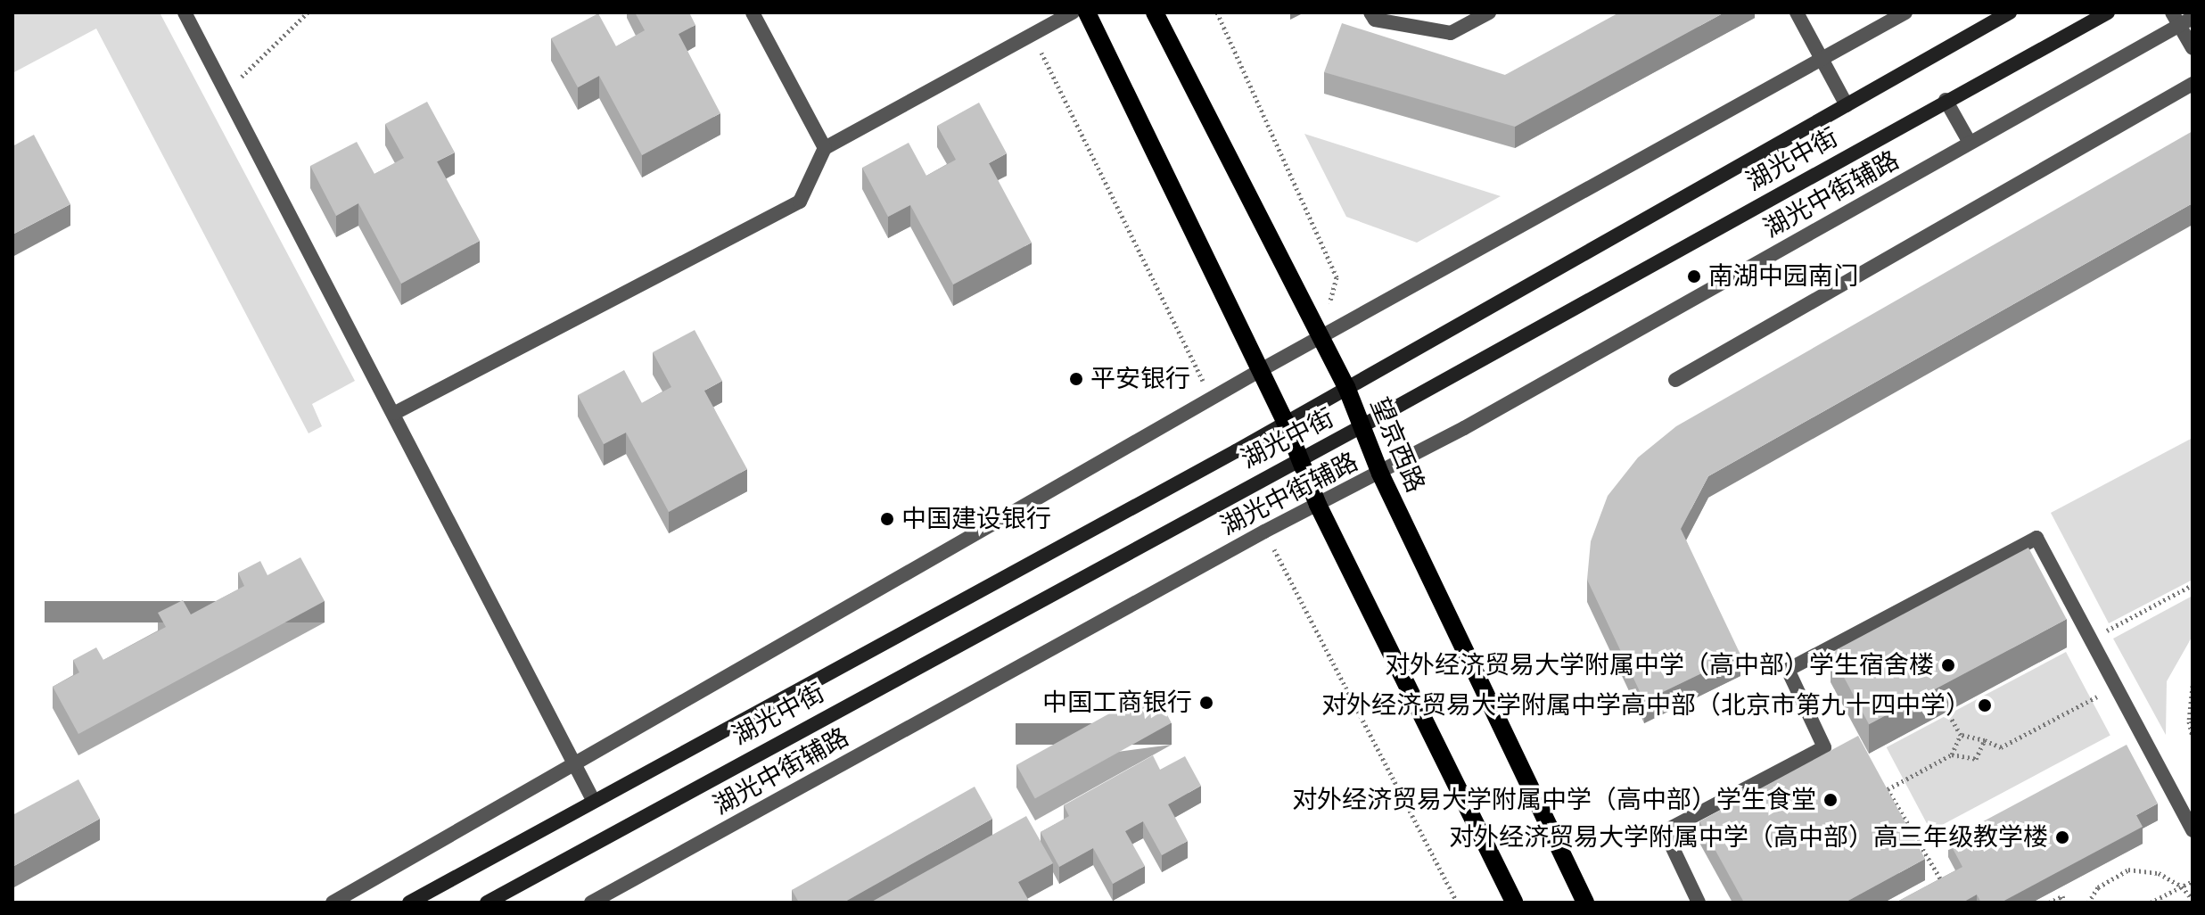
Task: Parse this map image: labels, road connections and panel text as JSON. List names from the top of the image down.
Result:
{
  "streets": {
    "main road": ["湖光中街", "望京西路"],
    "street": ["湖光中街辅路"]
  },
  "crossings": [
    ["湖光中街", "望京西路"],
    ["湖光中街辅路", "望京西路"]
  ],
  "places": [
    "南湖中园南门",
    "平安银行",
    "中国建设银行",
    "对外经济贸易大学附属中学（高中部）学生宿舍楼",
    "中国工商银行",
    "对外经济贸易大学附属中学高中部（北京市第九十四中学）",
    "对外经济贸易大学附属中学（高中部）学生食堂",
    "对外经济贸易大学附属中学（高中部）高三年级教学楼"
  ]
}
